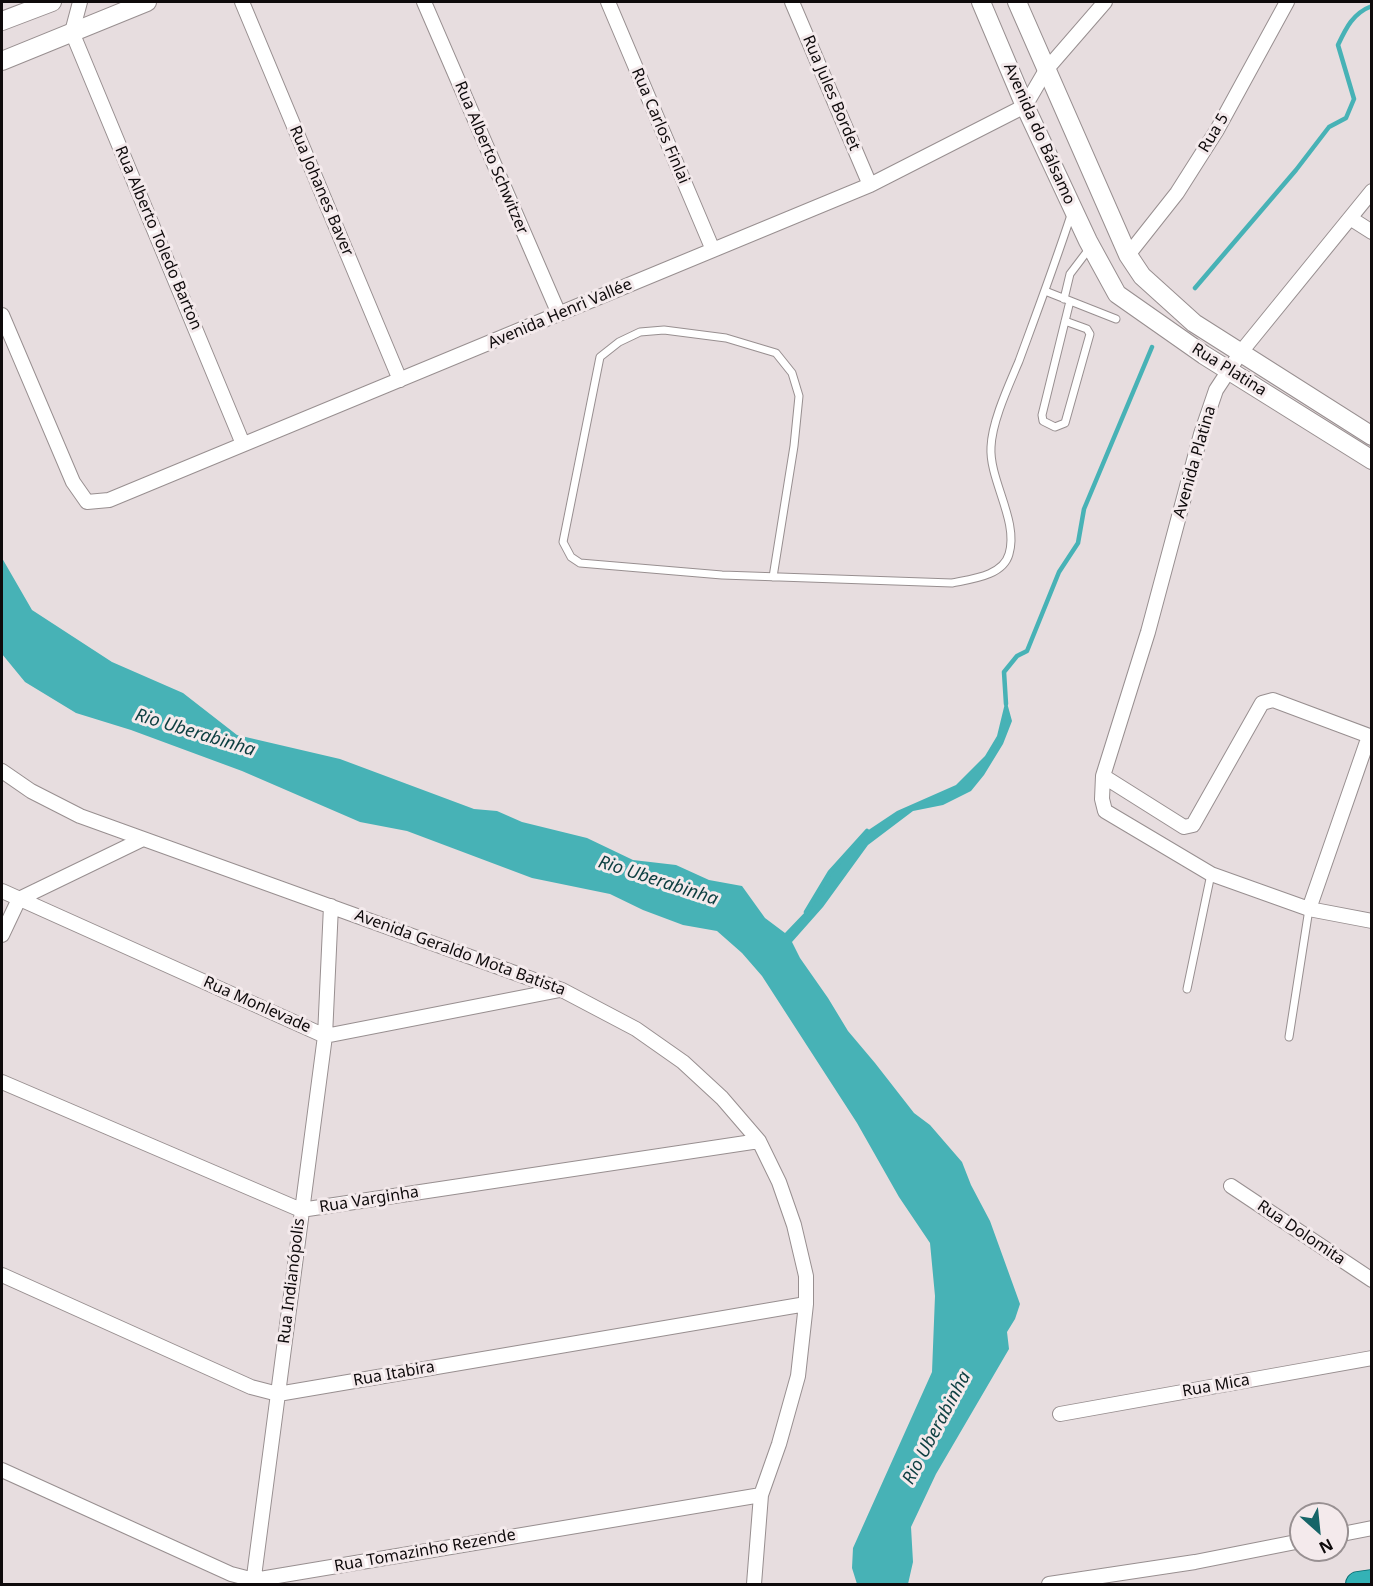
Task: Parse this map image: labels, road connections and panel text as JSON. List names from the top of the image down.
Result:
{
  "streets": {
    "street": [
      "Rua Jules Bordet",
      "Rua Carlos Finlai",
      "Rua 5",
      "Avenida do Bálsamo",
      "Rua Alberto Schwitzer",
      "Rua Johanes Baver",
      "Rua Alberto Toledo Barton",
      "Avenida Henri Vallée",
      "Rua Platina",
      "Avenida Platina",
      "Avenida Geraldo Mota Batista",
      "Rua Monlevade",
      "Rua Varginha",
      "Rua Dolomita",
      "Rua Indianópolis",
      "Rua Itabira",
      "Rua Mica",
      "Rua Tomazinho Rezende"
    ]
  },
  "crossings": [
    ["Rua Jules Bordet", "Avenida Henri Vallée"],
    ["Rua Carlos Finlai", "Avenida Henri Vallée"],
    ["Rua 5", "Avenida do Bálsamo"],
    ["Rua 5", "Rua Platina"],
    ["Avenida do Bálsamo", "Avenida Henri Vallée"],
    ["Avenida do Bálsamo", "Rua Platina"],
    ["Rua Alberto Schwitzer", "Avenida Henri Vallée"],
    ["Rua Johanes Baver", "Avenida Henri Vallée"],
    ["Rua Alberto Toledo Barton", "Avenida Henri Vallée"],
    ["Rua Platina", "Avenida Platina"],
    ["Avenida Geraldo Mota Batista", "Rua Monlevade"],
    ["Avenida Geraldo Mota Batista", "Rua Varginha"],
    ["Avenida Geraldo Mota Batista", "Rua Indianópolis"],
    ["Avenida Geraldo Mota Batista", "Rua Itabira"],
    ["Avenida Geraldo Mota Batista", "Rua Tomazinho Rezende"],
    ["Rua Monlevade", "Rua Indianópolis"],
    ["Rua Varginha", "Rua Indianópolis"],
    ["Rua Indianópolis", "Rua Itabira"],
    ["Rua Indianópolis", "Rua Tomazinho Rezende"]
  ],
  "water": ["Rio Uberabinha"],
  "north": "bottom right"
}
